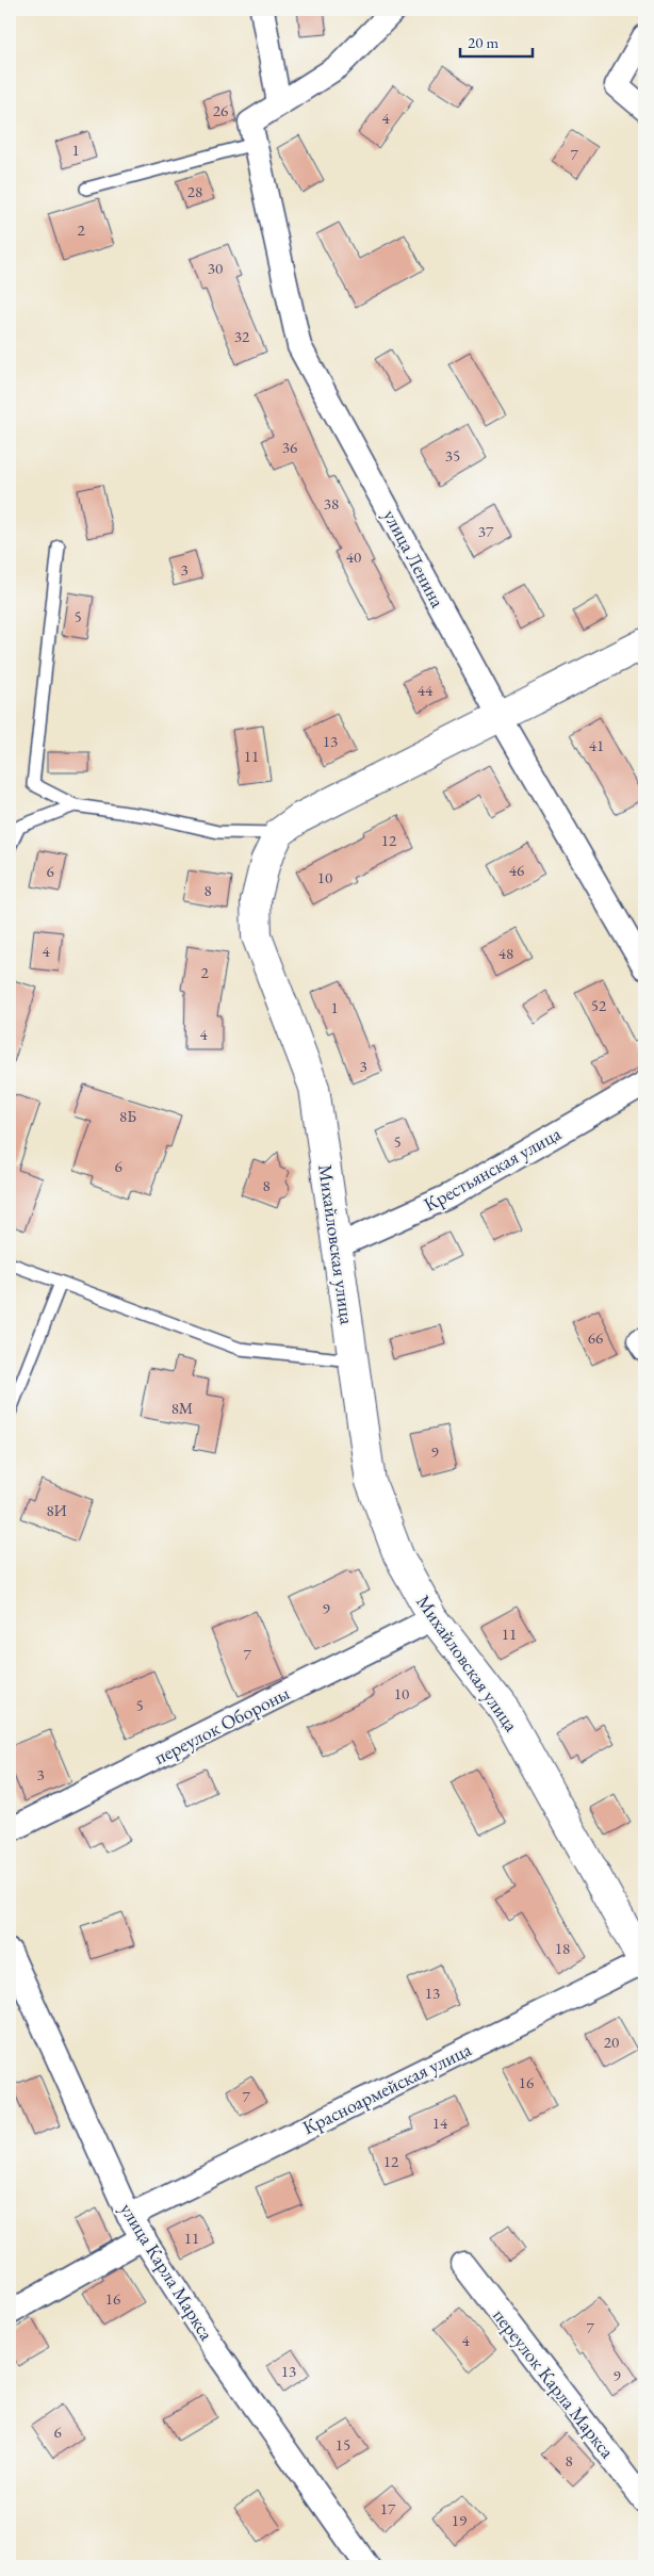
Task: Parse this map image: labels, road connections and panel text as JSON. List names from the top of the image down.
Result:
{
  "streets": {
    "street": [
      "улица Ленина",
      "Крестьянская улица",
      "Михайловская улица",
      "переулок Обороны",
      "Красноармейская улица",
      "улица Карла Маркса",
      "переулок Карла Маркса"
    ]
  },
  "crossings": [
    ["Крестьянская улица", "Михайловская улица"],
    ["Михайловская улица", "переулок Обороны"],
    ["Михайловская улица", "Красноармейская улица"],
    ["Красноармейская улица", "улица Карла Маркса"]
  ],
  "house_numbers": [
    "26",
    "4",
    "1",
    "7",
    "28",
    "2",
    "30",
    "32",
    "36",
    "35",
    "38",
    "37",
    "40",
    "3",
    "5",
    "44",
    "13",
    "41",
    "11",
    "12",
    "46",
    "6",
    "10",
    "8",
    "4",
    "48",
    "2",
    "52",
    "1",
    "4",
    "3",
    "8Б",
    "5",
    "6",
    "8",
    "66",
    "8М",
    "9",
    "8И",
    "9",
    "11",
    "7",
    "10",
    "5",
    "3",
    "18",
    "13",
    "20",
    "16",
    "7",
    "14",
    "12",
    "11",
    "16",
    "7",
    "4",
    "13",
    "9",
    "6",
    "15",
    "8",
    "17",
    "19"
  ],
  "scale_bar": "20 m"
}
